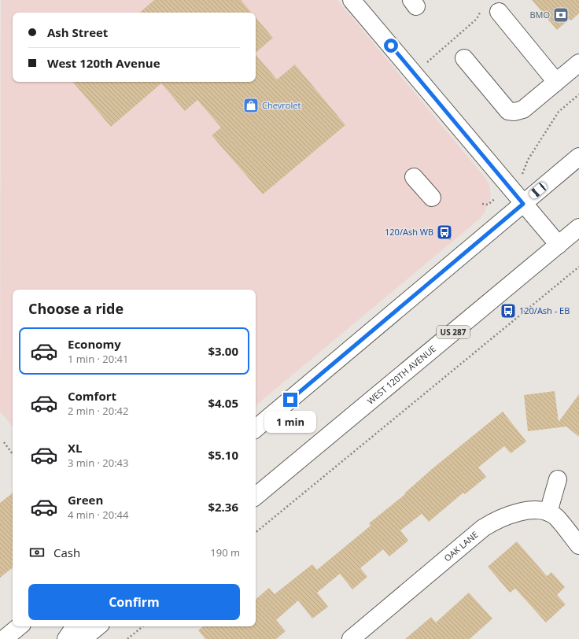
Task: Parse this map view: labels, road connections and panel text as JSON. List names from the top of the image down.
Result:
{
  "streets": {
    "main road": ["US 287", "WEST 120TH AVENUE", "OAK LANE"]
  },
  "places": {
    "bank": ["BMO"],
    "shop": ["Chevrolet"],
    "bus stop": ["120/Ash WB", "120/Ash - EB"]
  },
  "page": {
    "banner": ["Ash Street", "West 120th Avenue"],
    "heading": "Choose a ride",
    "list": [
      {
        "name": "Economy",
        "note": "1 min · 20:41",
        "value": "$3.00"
      },
      {
        "name": "Comfort",
        "note": "2 min · 20:42",
        "value": "$4.05"
      },
      {
        "name": "XL",
        "note": "3 min · 20:43",
        "value": "$5.10"
      },
      {
        "name": "Green",
        "note": "4 min · 20:44",
        "value": "$2.36"
      }
    ],
    "bubble": "1 min",
    "pay": ["Cash", "190 m"],
    "buttons": "Confirm"
  }
}
